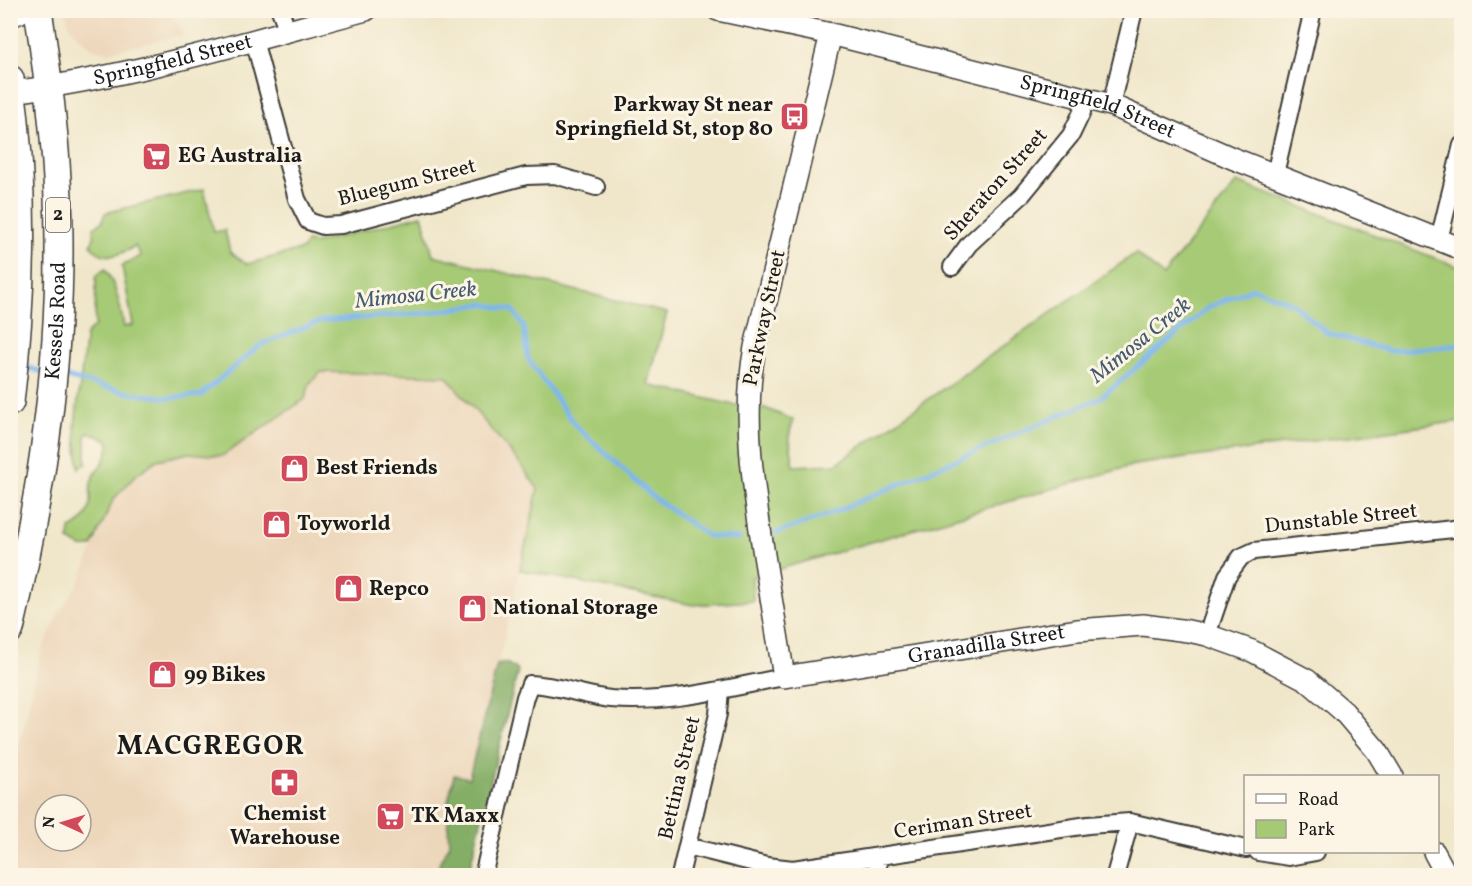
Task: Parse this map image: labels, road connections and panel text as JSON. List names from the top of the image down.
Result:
{
  "streets": {
    "highway": ["2", "Kessels Road"],
    "street": [
      "Springfield Street",
      "Bluegum Street",
      "Sheraton Street",
      "Parkway Street",
      "Dunstable Street",
      "Granadilla Street",
      "Bettina Street",
      "Ceriman Street"
    ]
  },
  "crossings": [
    ["Springfield Street", "Bluegum Street"],
    ["Springfield Street", "Sheraton Street"],
    ["Springfield Street", "Parkway Street"],
    ["Springfield Street", "Kessels Road"],
    ["Parkway Street", "Granadilla Street"],
    ["Dunstable Street", "Granadilla Street"],
    ["Granadilla Street", "Bettina Street"],
    ["Bettina Street", "Ceriman Street"]
  ],
  "districts": ["MACGREGOR"],
  "water": ["Mimosa Creek"],
  "places": {
    "bus stop": ["Parkway St near Springfield St, stop 80"],
    "supermarket": ["EG Australia", "TK Maxx"],
    "shop": [
      "Best Friends",
      "Toyworld",
      "Repco",
      "National Storage",
      "99 Bikes"
    ],
    "pharmacy": ["Chemist Warehouse"]
  },
  "legend": ["Road", "Park"],
  "north": "left"
}
